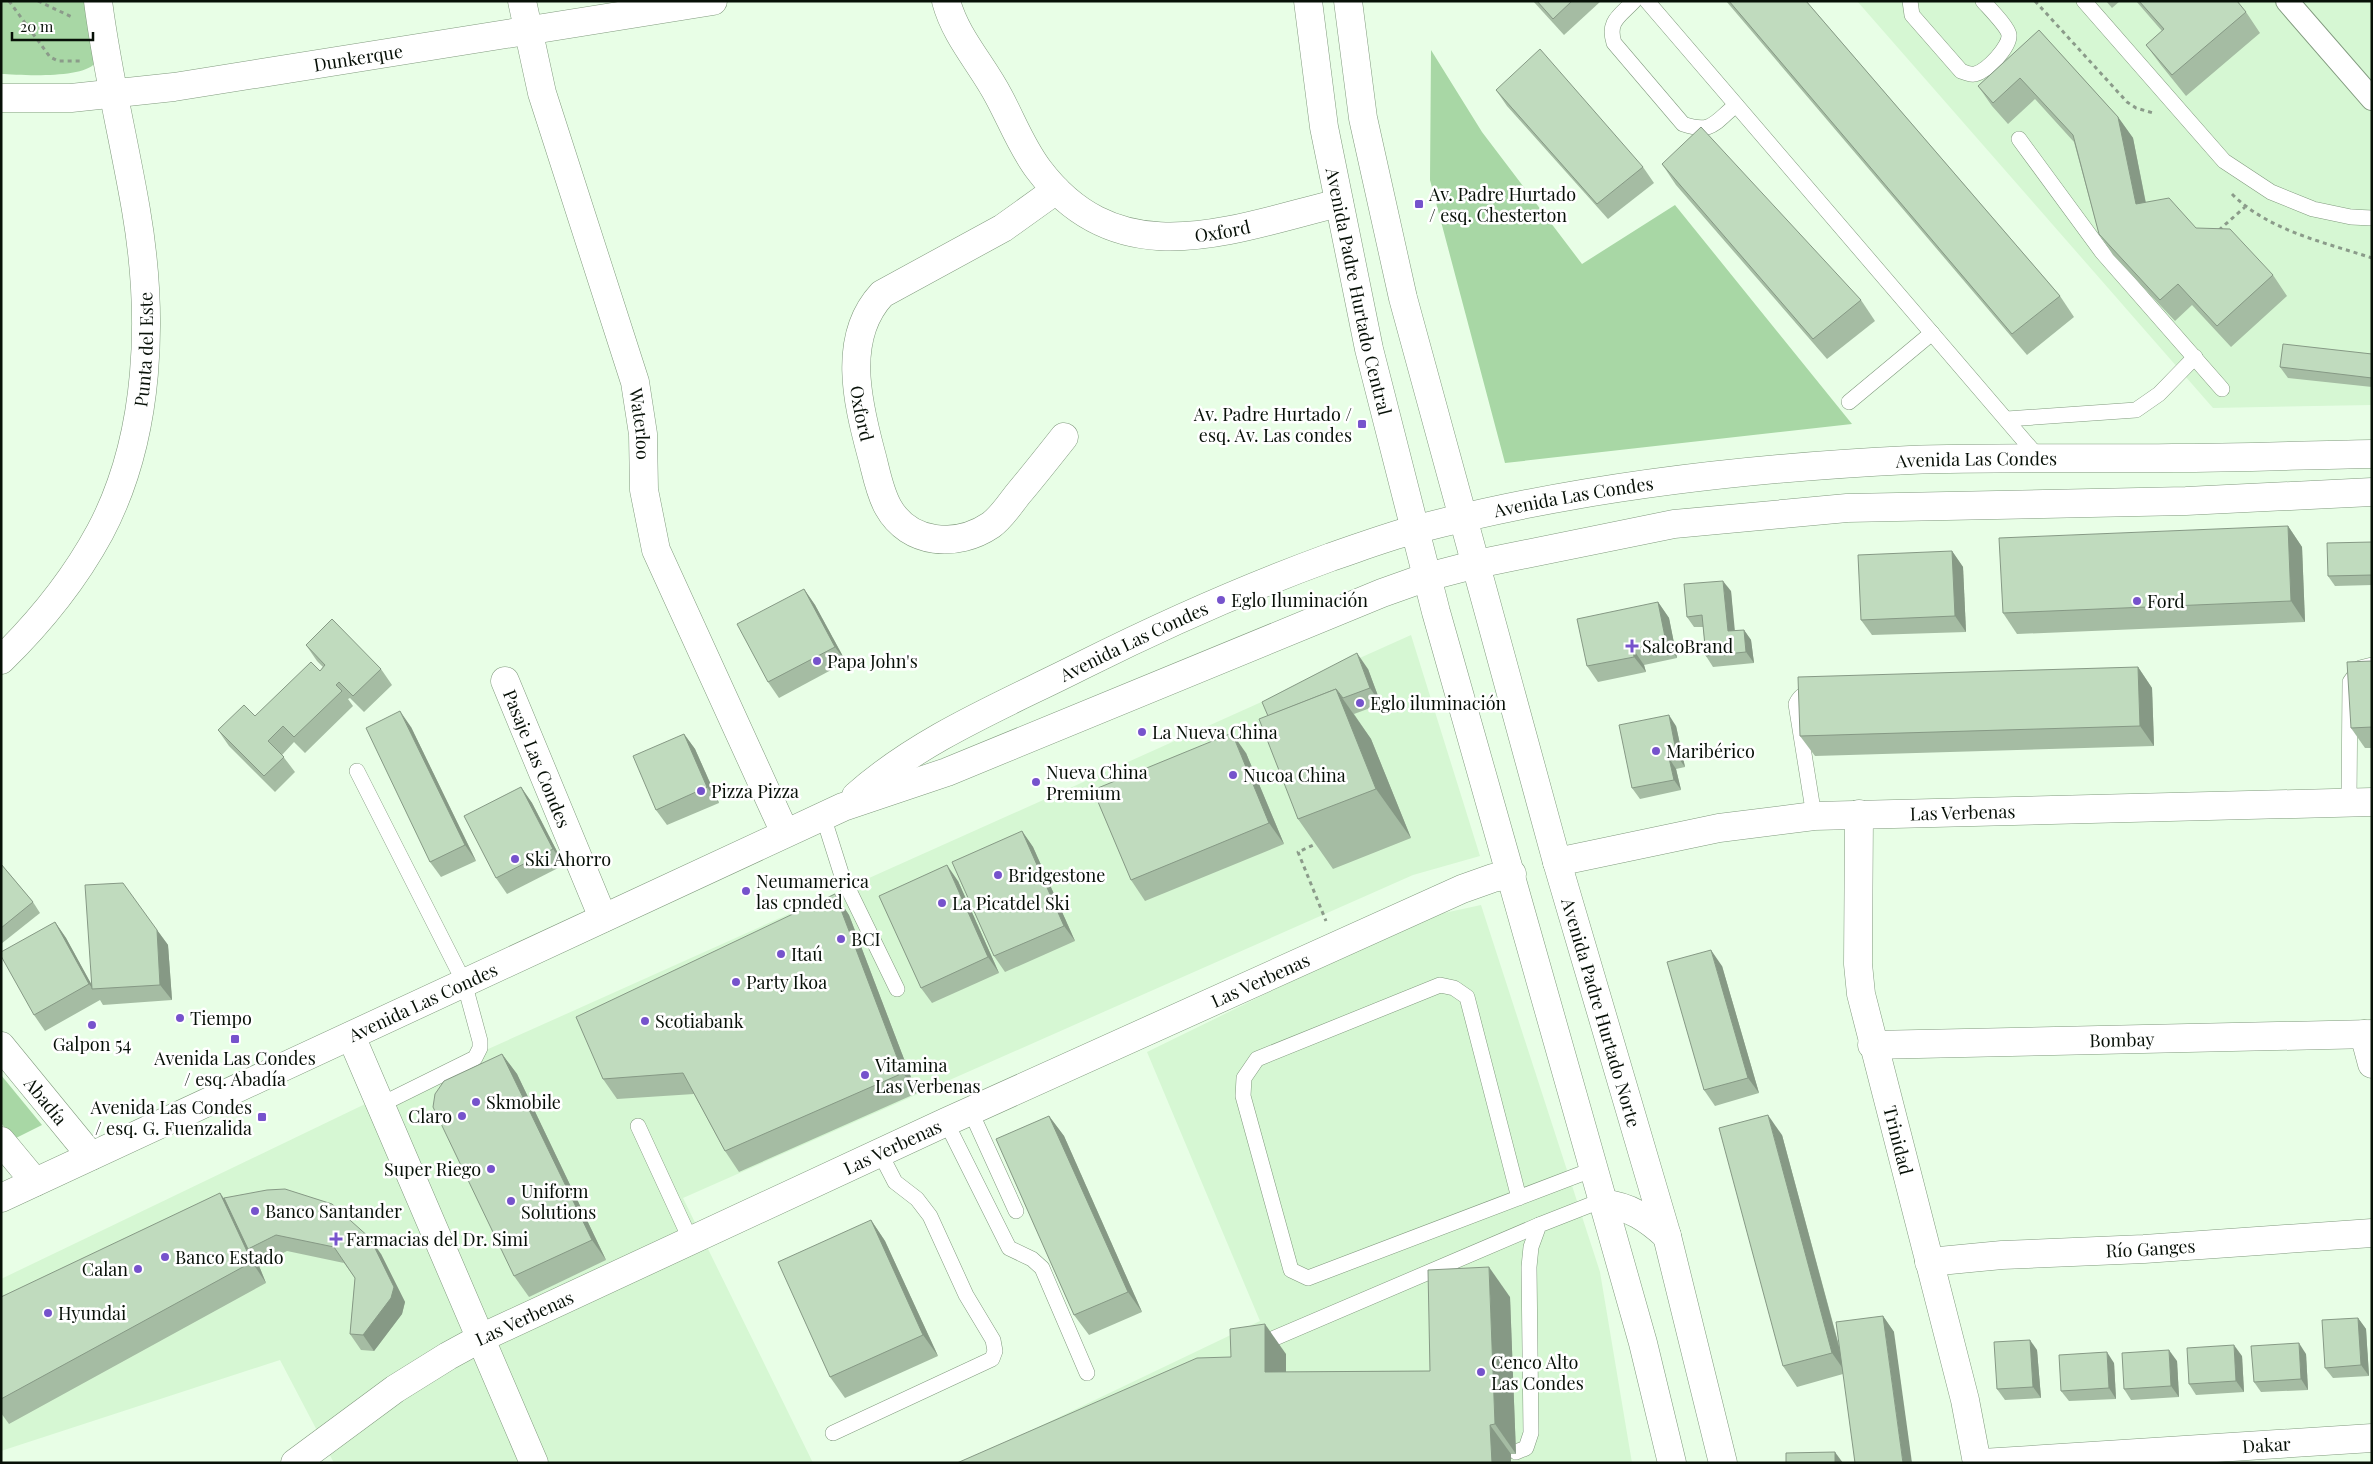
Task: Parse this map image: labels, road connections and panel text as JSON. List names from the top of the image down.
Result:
{
  "streets": {
    "street": [
      "Dunkerque",
      "Oxford",
      "Avenida Padre Hurtado Central",
      "Punta del Este",
      "Waterloo",
      "Avenida Las Condes",
      "Pasaje Las Condes",
      "Las Verbenas",
      "Avenida Padre Hurtado Norte",
      "Bombay",
      "Abadía",
      "Trinidad",
      "Río Ganges",
      "Dakar"
    ]
  },
  "crossings": [
    ["Dunkerque", "Punta del Este"],
    ["Dunkerque", "Waterloo"],
    ["Oxford", "Avenida Padre Hurtado Central"],
    ["Avenida Padre Hurtado Central", "Avenida Las Condes"],
    ["Waterloo", "Avenida Las Condes"],
    ["Avenida Las Condes", "Pasaje Las Condes"],
    ["Avenida Las Condes", "Avenida Padre Hurtado Norte"],
    ["Avenida Las Condes", "Abadía"],
    ["Las Verbenas", "Avenida Padre Hurtado Norte"],
    ["Las Verbenas", "Trinidad"],
    ["Bombay", "Trinidad"],
    ["Trinidad", "Río Ganges"]
  ],
  "places": {
    "transit": [
      "Av. Padre Hurtado / esq. Chesterton",
      "Av. Padre Hurtado / esq. Av. Las condes",
      "Avenida Las Condes / esq. Abadía",
      "Avenida Las Condes / esq. G. Fuenzalida"
    ],
    "other": [
      "Eglo Iluminación",
      "Ford",
      "Papa John's",
      "Eglo iluminación",
      "La Nueva China",
      "Maribérico",
      "Nucoa China",
      "Nueva China Premium",
      "Pizza Pizza",
      "Ski Ahorro",
      "Bridgestone",
      "Neumamerica las cpnded",
      "La Picatdel Ski",
      "BCI",
      "Itaú",
      "Party Ikoa",
      "Tiempo",
      "Scotiabank",
      "Galpon 54",
      "Vitamina Las Verbenas",
      "Skmobile",
      "Claro",
      "Super Riego",
      "Uniform Solutions",
      "Banco Santander",
      "Banco Estado",
      "Calan",
      "Hyundai",
      "Cenco Alto Las Condes"
    ],
    "health": ["SalcoBrand", "Farmacias del Dr. Simi"]
  },
  "scale_bar": "20 m"
}
